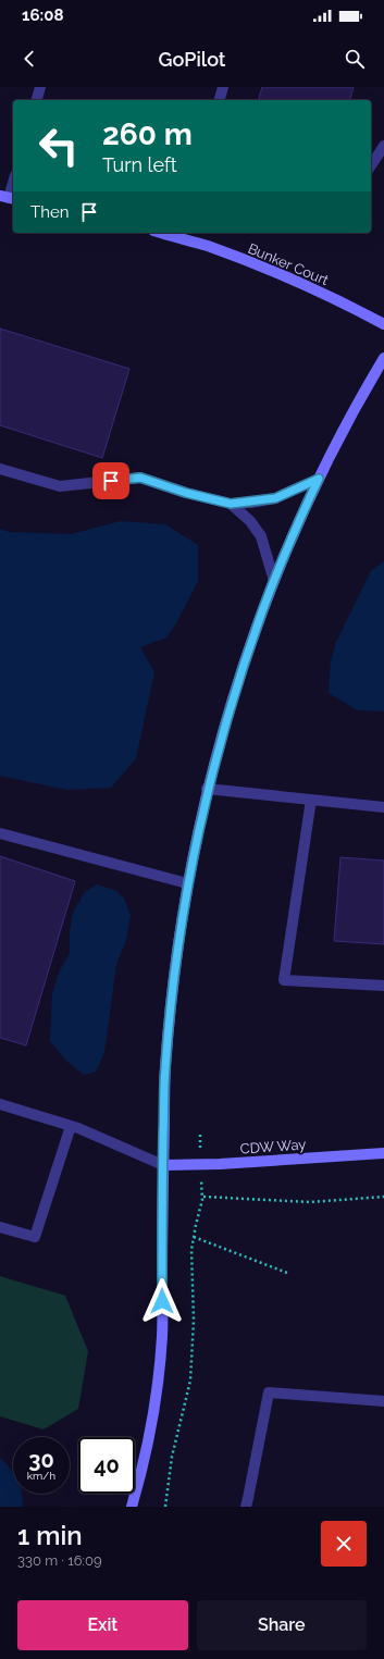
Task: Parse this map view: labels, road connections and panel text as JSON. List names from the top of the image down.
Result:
{
  "streets": {
    "street": ["Bunker Court", "CDW Way"]
  },
  "page": {
    "status": "16:08",
    "header": "GoPilot",
    "turn": ["260 m", "Turn left"],
    "then": "Then",
    "speed": "30 km/h",
    "limit": "40",
    "heading": ["1 min", "330 m · 16:09"],
    "buttons": ["Exit", "Share"]
  }
}
